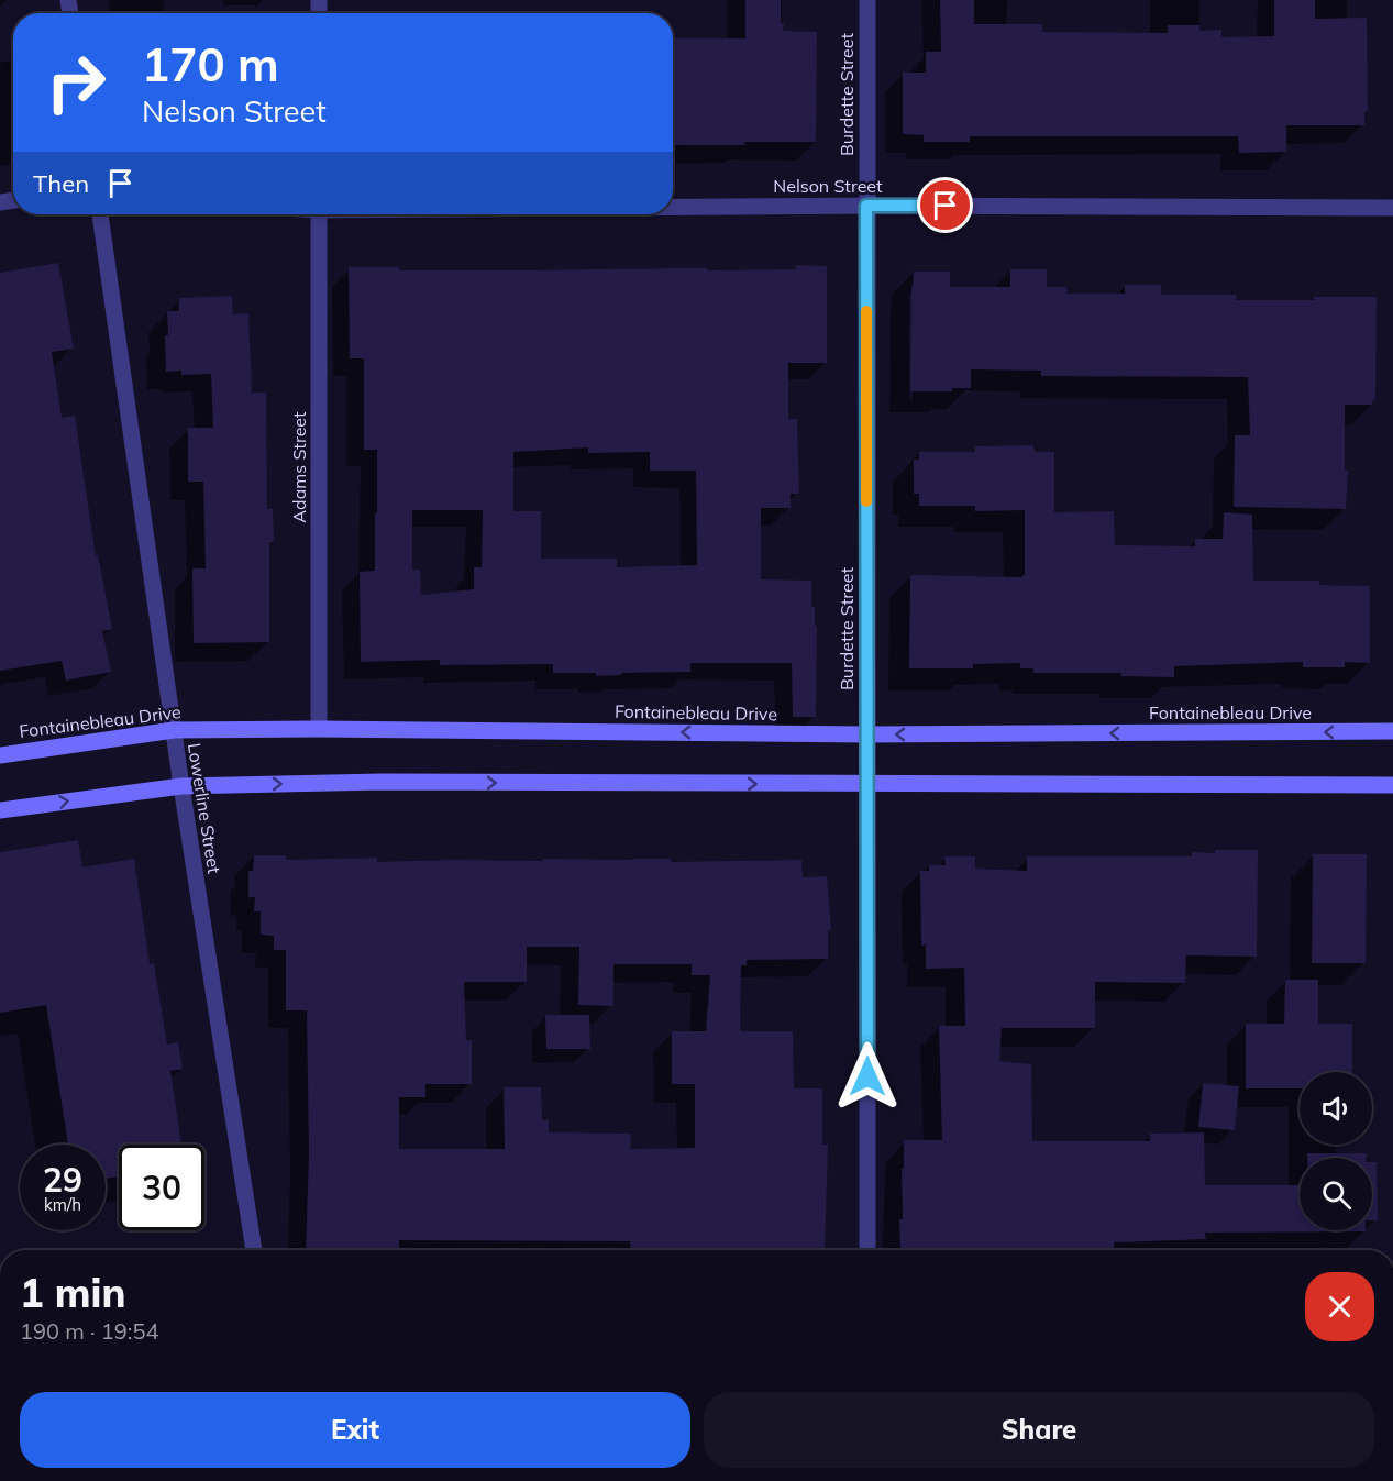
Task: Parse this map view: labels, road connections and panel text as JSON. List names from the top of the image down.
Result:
{
  "streets": {
    "street": [
      "Burdette Street",
      "Nelson Street",
      "Adams Street",
      "Fontainebleau Drive",
      "Lowerline Street"
    ]
  },
  "crossings": [
    ["Burdette Street", "Nelson Street"],
    ["Burdette Street", "Fontainebleau Drive"],
    ["Adams Street", "Fontainebleau Drive"],
    ["Fontainebleau Drive", "Lowerline Street"]
  ],
  "page": {
    "turn": ["170 m", "Nelson Street"],
    "then": "Then",
    "speed": "29 km/h",
    "limit": "30",
    "heading": ["1 min", "190 m · 19:54"],
    "buttons": ["Exit", "Share"]
  }
}
